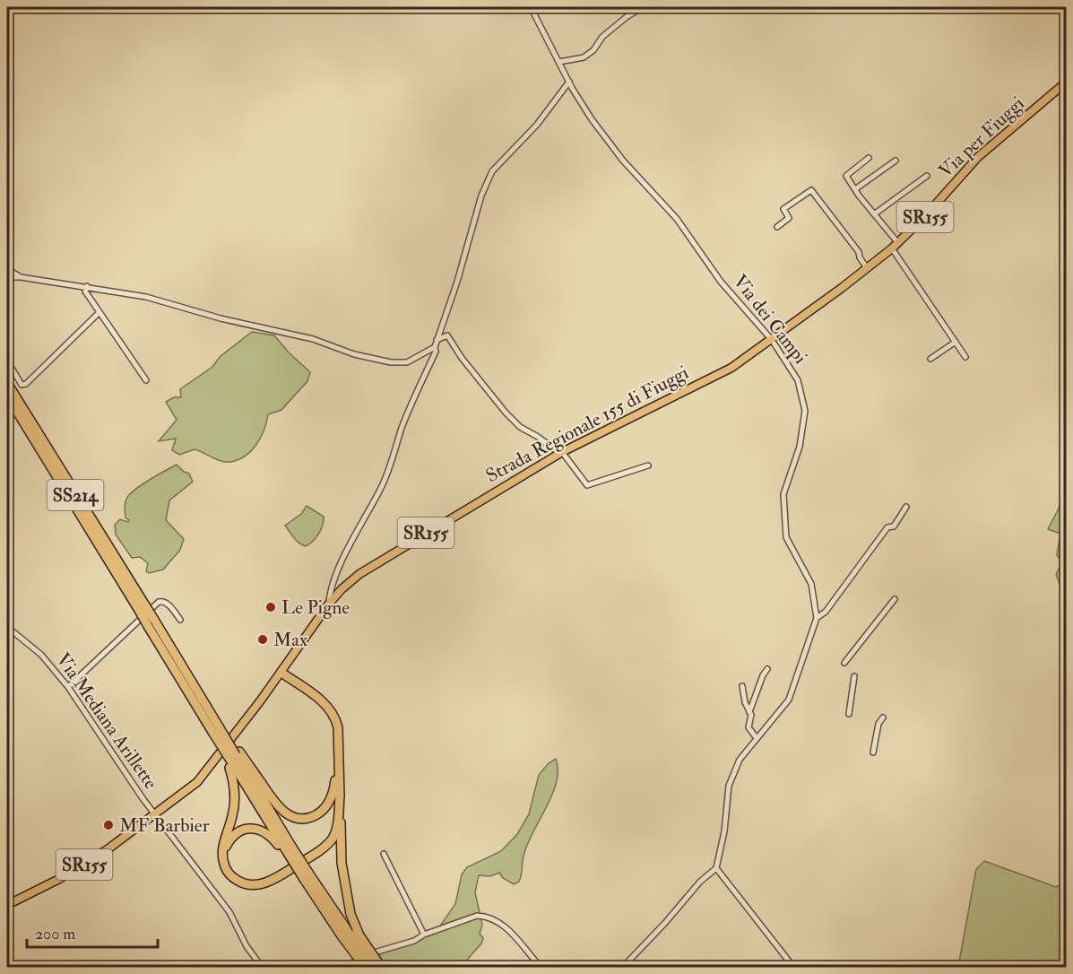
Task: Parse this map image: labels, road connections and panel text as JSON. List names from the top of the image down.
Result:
{
  "streets": {
    "highway": ["SS214"],
    "main road": ["Via per Fiuggi", "SR155", "Strada Regionale 155 di Fiuggi"],
    "street": ["Via dei Campi", "Via Mediana Arillette"]
  },
  "crossings": [
    ["Via per Fiuggi", "Via dei Campi"],
    ["Via per Fiuggi", "Strada Regionale 155 di Fiuggi"],
    ["SR155", "Strada Regionale 155 di Fiuggi"],
    ["SR155", "Via Mediana Arillette"],
    ["Via dei Campi", "Strada Regionale 155 di Fiuggi"],
    ["Strada Regionale 155 di Fiuggi", "Via Mediana Arillette"]
  ],
  "places": ["Le Pigne", "Max", "MF Barbier"],
  "scale_bar": "200 m"
}
